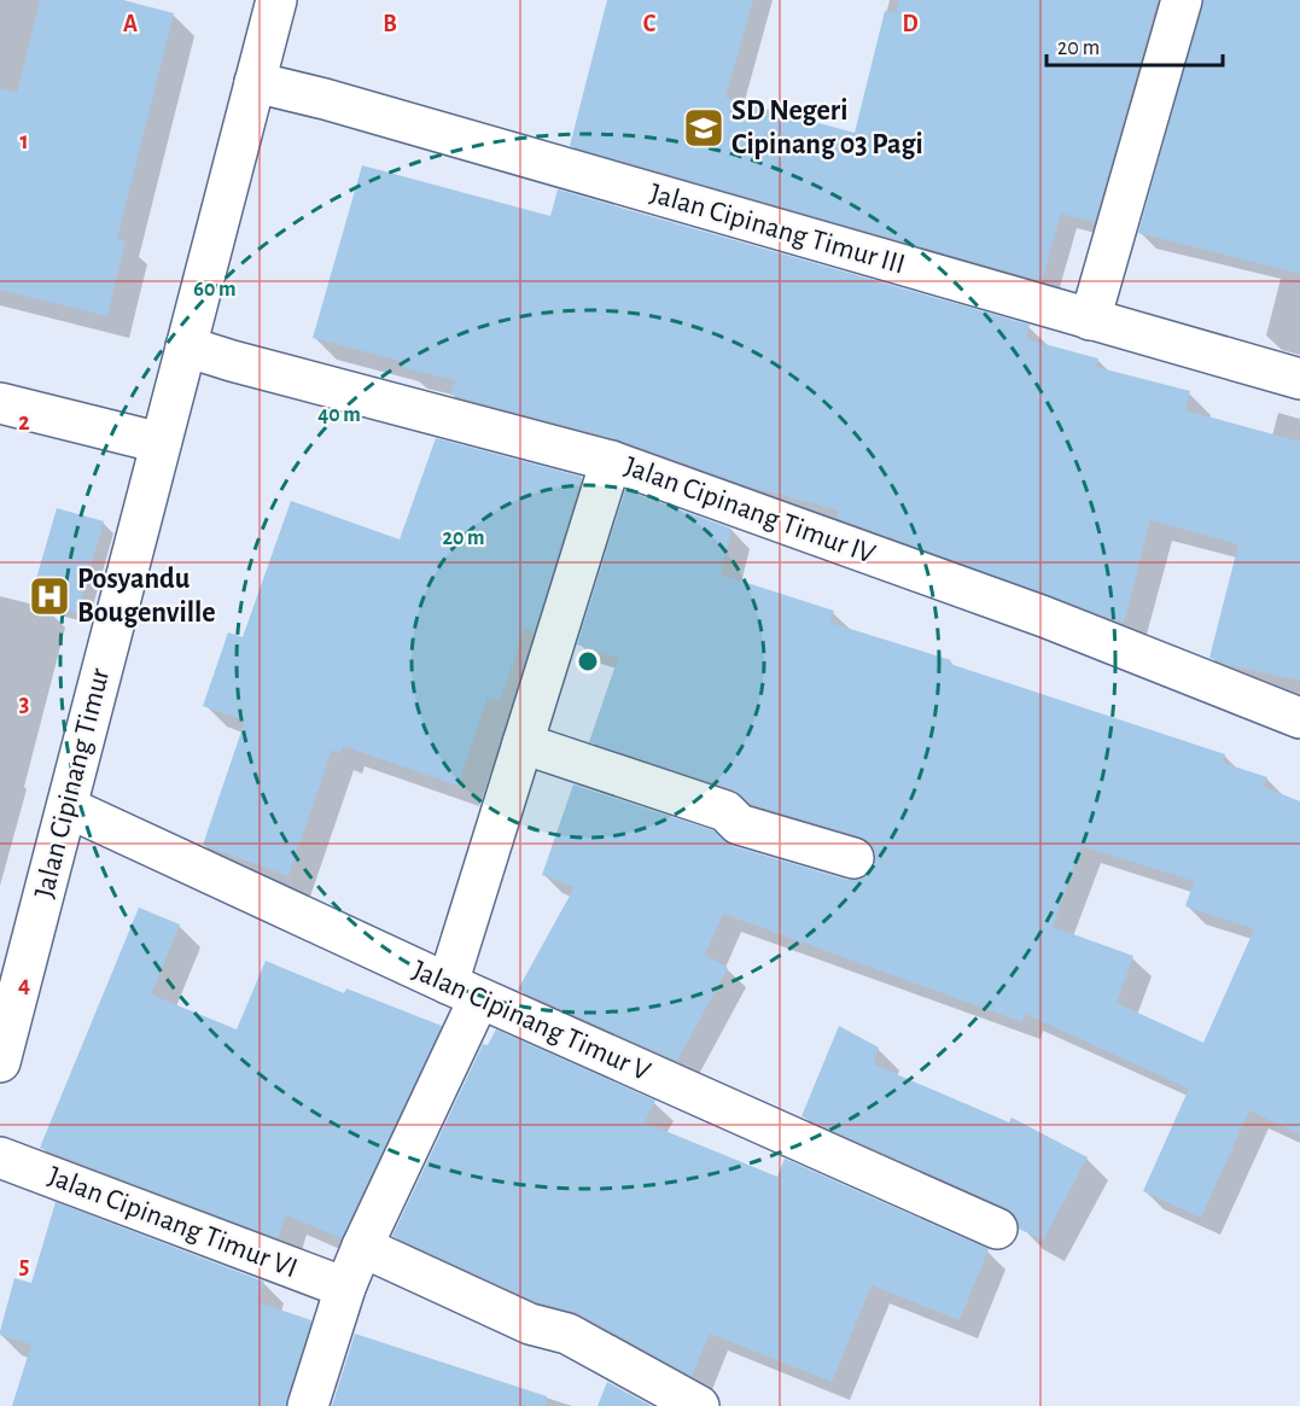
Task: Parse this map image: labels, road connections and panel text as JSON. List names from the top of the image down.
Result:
{
  "streets": {
    "street": [
      "Jalan Cipinang Timur III",
      "Jalan Cipinang Timur IV",
      "Jalan Cipinang Timur",
      "Jalan Cipinang Timur V",
      "Jalan Cipinang Timur VI"
    ]
  },
  "crossings": [
    ["Jalan Cipinang Timur III", "Jalan Cipinang Timur"],
    ["Jalan Cipinang Timur IV", "Jalan Cipinang Timur"],
    ["Jalan Cipinang Timur", "Jalan Cipinang Timur V"]
  ],
  "places": {
    "school or university": ["SD Negeri Cipinang 03 Pagi"],
    "hospital": ["Posyandu Bougenville"]
  },
  "scale_bar": "20 m",
  "grid": {
    "columns": [
      "A",
      "B",
      "C",
      "D"
    ],
    "rows": [
      "1",
      "2",
      "3",
      "4",
      "5"
    ]
  },
  "rings": ["60 m", "40 m", "20 m"]
}
